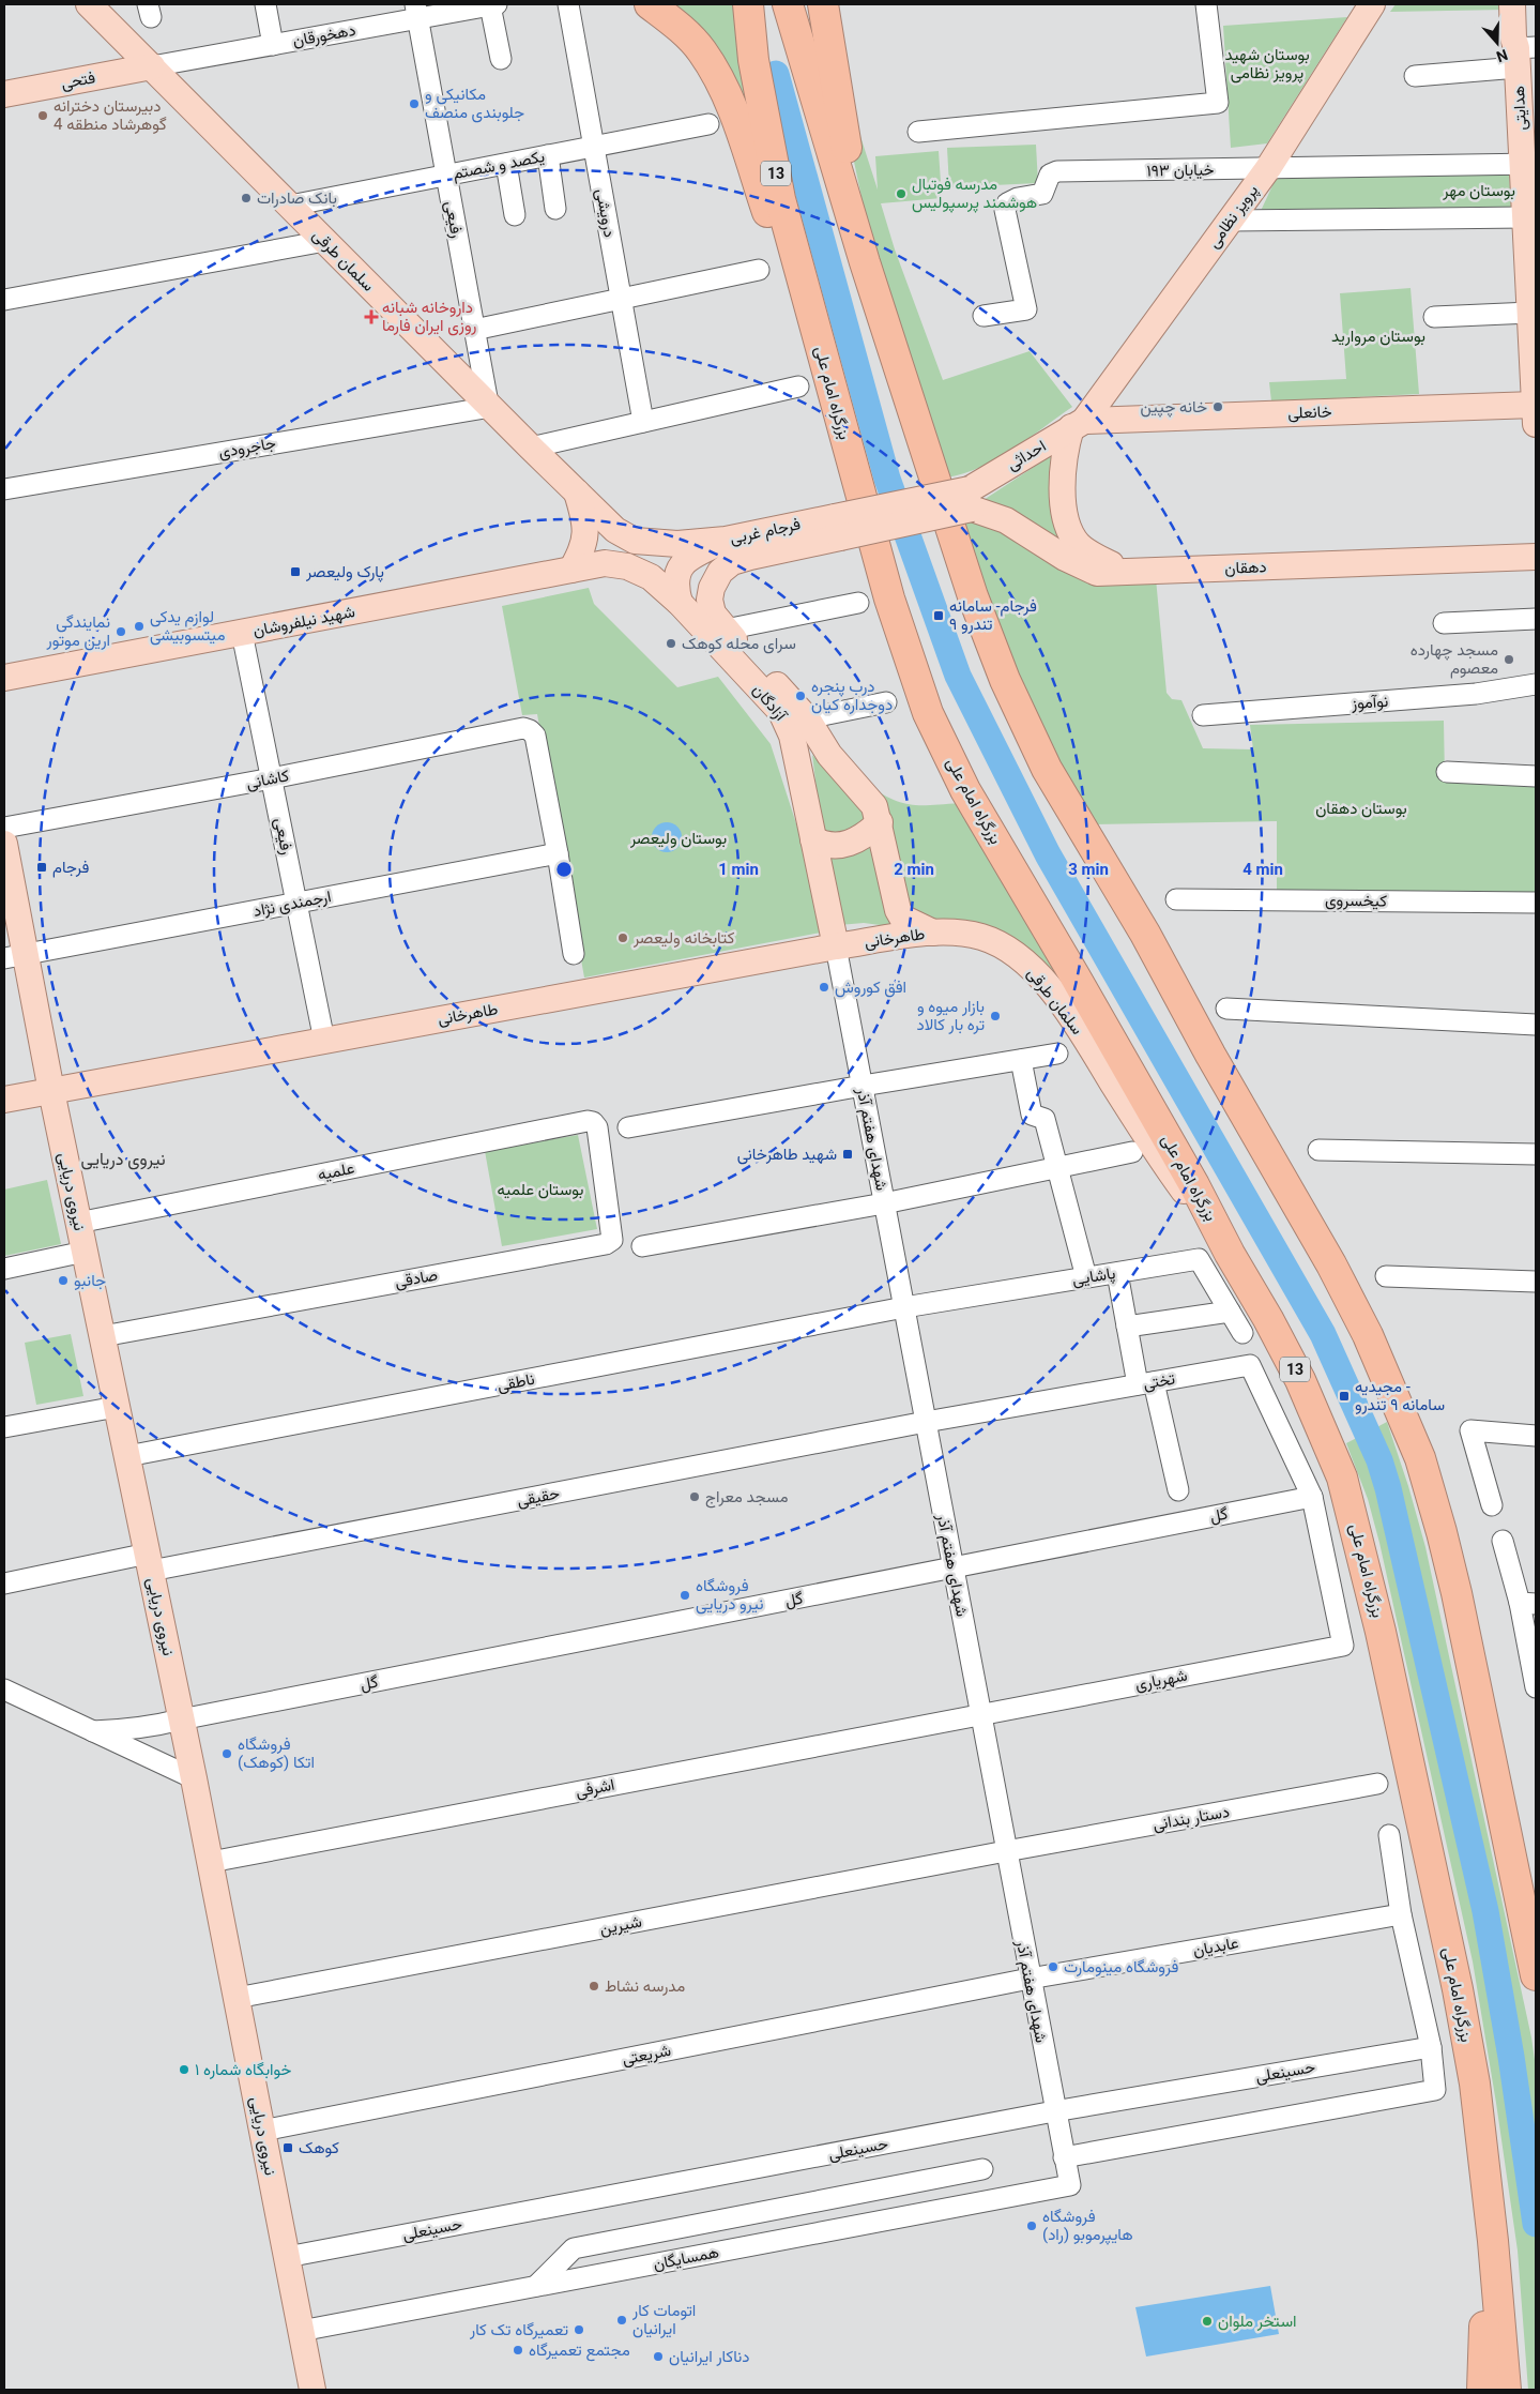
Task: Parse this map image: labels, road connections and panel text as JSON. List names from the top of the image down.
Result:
{
  "streets": {
    "highway": ["13", "بزرگراه امام علی"],
    "main road": [
      "فتحی",
      "هدایتی",
      "پرویز نظامی",
      "سلمان طرقی",
      "خانعلی",
      "احداثی",
      "فرجام غربی",
      "دهقان",
      "شهید نیلفروشان",
      "آزادگان",
      "طاهرخانی",
      "نیروی دریایی"
    ],
    "street": [
      "دهخورقان",
      "یکصد و شصتم",
      "خیابان ۱۹۳",
      "درویشی",
      "رفیعی",
      "جاجرودی",
      "نوآموز",
      "کاشانی",
      "کیخسروی",
      "ارجمندی نژاد",
      "شهدای هفتم آذر",
      "علمیه",
      "پاشایی",
      "صادقی",
      "تختی",
      "ناطقی",
      "حقیقی",
      "گل",
      "شهریاری",
      "اشرفی",
      "دستار بندانی",
      "شیرین",
      "عابدیان",
      "شریعتی",
      "حسینعلی",
      "همسایگان"
    ]
  },
  "crossings": [
    ["دهخورقان", "فتحی"],
    ["دهخورقان", "رفیعی"],
    ["دهخورقان", "سلمان طرقی"],
    ["فتحی", "سلمان طرقی"],
    ["هدایتی", "خیابان ۱۹۳"],
    ["هدایتی", "خانعلی"],
    ["یکصد و شصتم", "درویشی"],
    ["یکصد و شصتم", "رفیعی"],
    ["یکصد و شصتم", "سلمان طرقی"],
    ["خیابان ۱۹۳", "پرویز نظامی"],
    ["پرویز نظامی", "خانعلی"],
    ["پرویز نظامی", "احداثی"],
    ["رفیعی", "سلمان طرقی"],
    ["رفیعی", "جاجرودی"],
    ["رفیعی", "شهید نیلفروشان"],
    ["رفیعی", "کاشانی"],
    ["رفیعی", "ارجمندی نژاد"],
    ["رفیعی", "طاهرخانی"],
    ["سلمان طرقی", "بزرگراه امام علی"],
    ["سلمان طرقی", "جاجرودی"],
    ["سلمان طرقی", "فرجام غربی"],
    ["سلمان طرقی", "طاهرخانی"],
    ["خانعلی", "احداثی"],
    ["احداثی", "فرجام غربی"],
    ["احداثی", "دهقان"],
    ["فرجام غربی", "دهقان"],
    ["شهید نیلفروشان", "آزادگان"],
    ["آزادگان", "طاهرخانی"],
    ["آزادگان", "شهدای هفتم آذر"],
    ["کاشانی", "ارجمندی نژاد"],
    ["ارجمندی نژاد", "نیروی دریایی"],
    ["طاهرخانی", "شهدای هفتم آذر"],
    ["طاهرخانی", "نیروی دریایی"],
    ["شهدای هفتم آذر", "پاشایی"],
    ["شهدای هفتم آذر", "تختی"],
    ["شهدای هفتم آذر", "ناطقی"],
    ["شهدای هفتم آذر", "حقیقی"],
    ["شهدای هفتم آذر", "گل"],
    ["شهدای هفتم آذر", "شهریاری"],
    ["شهدای هفتم آذر", "اشرفی"],
    ["شهدای هفتم آذر", "دستار بندانی"],
    ["شهدای هفتم آذر", "شیرین"],
    ["شهدای هفتم آذر", "عابدیان"],
    ["شهدای هفتم آذر", "شریعتی"],
    ["شهدای هفتم آذر", "حسینعلی"],
    ["شهدای هفتم آذر", "همسایگان"],
    ["علمیه", "نیروی دریایی"],
    ["علمیه", "صادقی"],
    ["نیروی دریایی", "صادقی"],
    ["نیروی دریایی", "ناطقی"],
    ["نیروی دریایی", "حقیقی"],
    ["نیروی دریایی", "گل"],
    ["نیروی دریایی", "اشرفی"],
    ["نیروی دریایی", "شیرین"],
    ["نیروی دریایی", "شریعتی"],
    ["نیروی دریایی", "حسینعلی"],
    ["نیروی دریایی", "همسایگان"],
    ["پاشایی", "ناطقی"],
    ["تختی", "حقیقی"],
    ["تختی", "گل"],
    ["تختی", "شهریاری"],
    ["گل", "شهریاری"],
    ["شهریاری", "اشرفی"],
    ["دستار بندانی", "شیرین"],
    ["عابدیان", "شریعتی"]
  ],
  "districts": ["نیروی دریایی"],
  "parks": [
    "بوستان شهید پرویز نظامی",
    "بوستان مهر",
    "بوستان مروارید",
    "بوستان دهقان",
    "بوستان ولیعصر",
    "بوستان علمیه"
  ],
  "places": {
    "other": [
      "مکانیکی و جلوبندی منصف",
      "دبیرستان دخترانه گوهرشاد منطقه 4",
      "مدرسه فوتبال هوشمند پرسپولیس",
      "بانک صادرات",
      "خانه چپین",
      "لوازم یدکی میتسوبیشی",
      "نمایندگی ارین موتور",
      "سرای محله کوهک",
      "مسجد چهارده معصوم",
      "درب پنجره دوجداره کیان",
      "کتابخانه ولیعصر",
      "افق کوروش",
      "بازار میوه و تره بار کالاد",
      "جانبو",
      "مسجد معراج",
      "فروشگاه نیرو دریایی",
      "فروشگاه اتکا (کوهک)",
      "فروشگاه مینومارت",
      "مدرسه نشاط",
      "خوابگاه شماره ۱",
      "فروشگاه هایپرموبو (راد)",
      "اتومات کار ایرانیان",
      "استخر ملوان",
      "تعمیرگاه تک کار",
      "مجتمع تعمیرگاه",
      "دناکار ایرانیان"
    ],
    "health": ["داروخانه شبانه روزی ایران فارما"],
    "transit": [
      "پارک ولیعصر",
      "فرجام- سامانه ۹ تندرو",
      "فرجام",
      "شهید طاهرخانی",
      "مجیدیه - سامانه ۹ تندرو",
      "کوهک"
    ]
  },
  "north": "bottom",
  "rings": [
    "1 min",
    "2 min",
    "3 min",
    "4 min"
  ]
}
